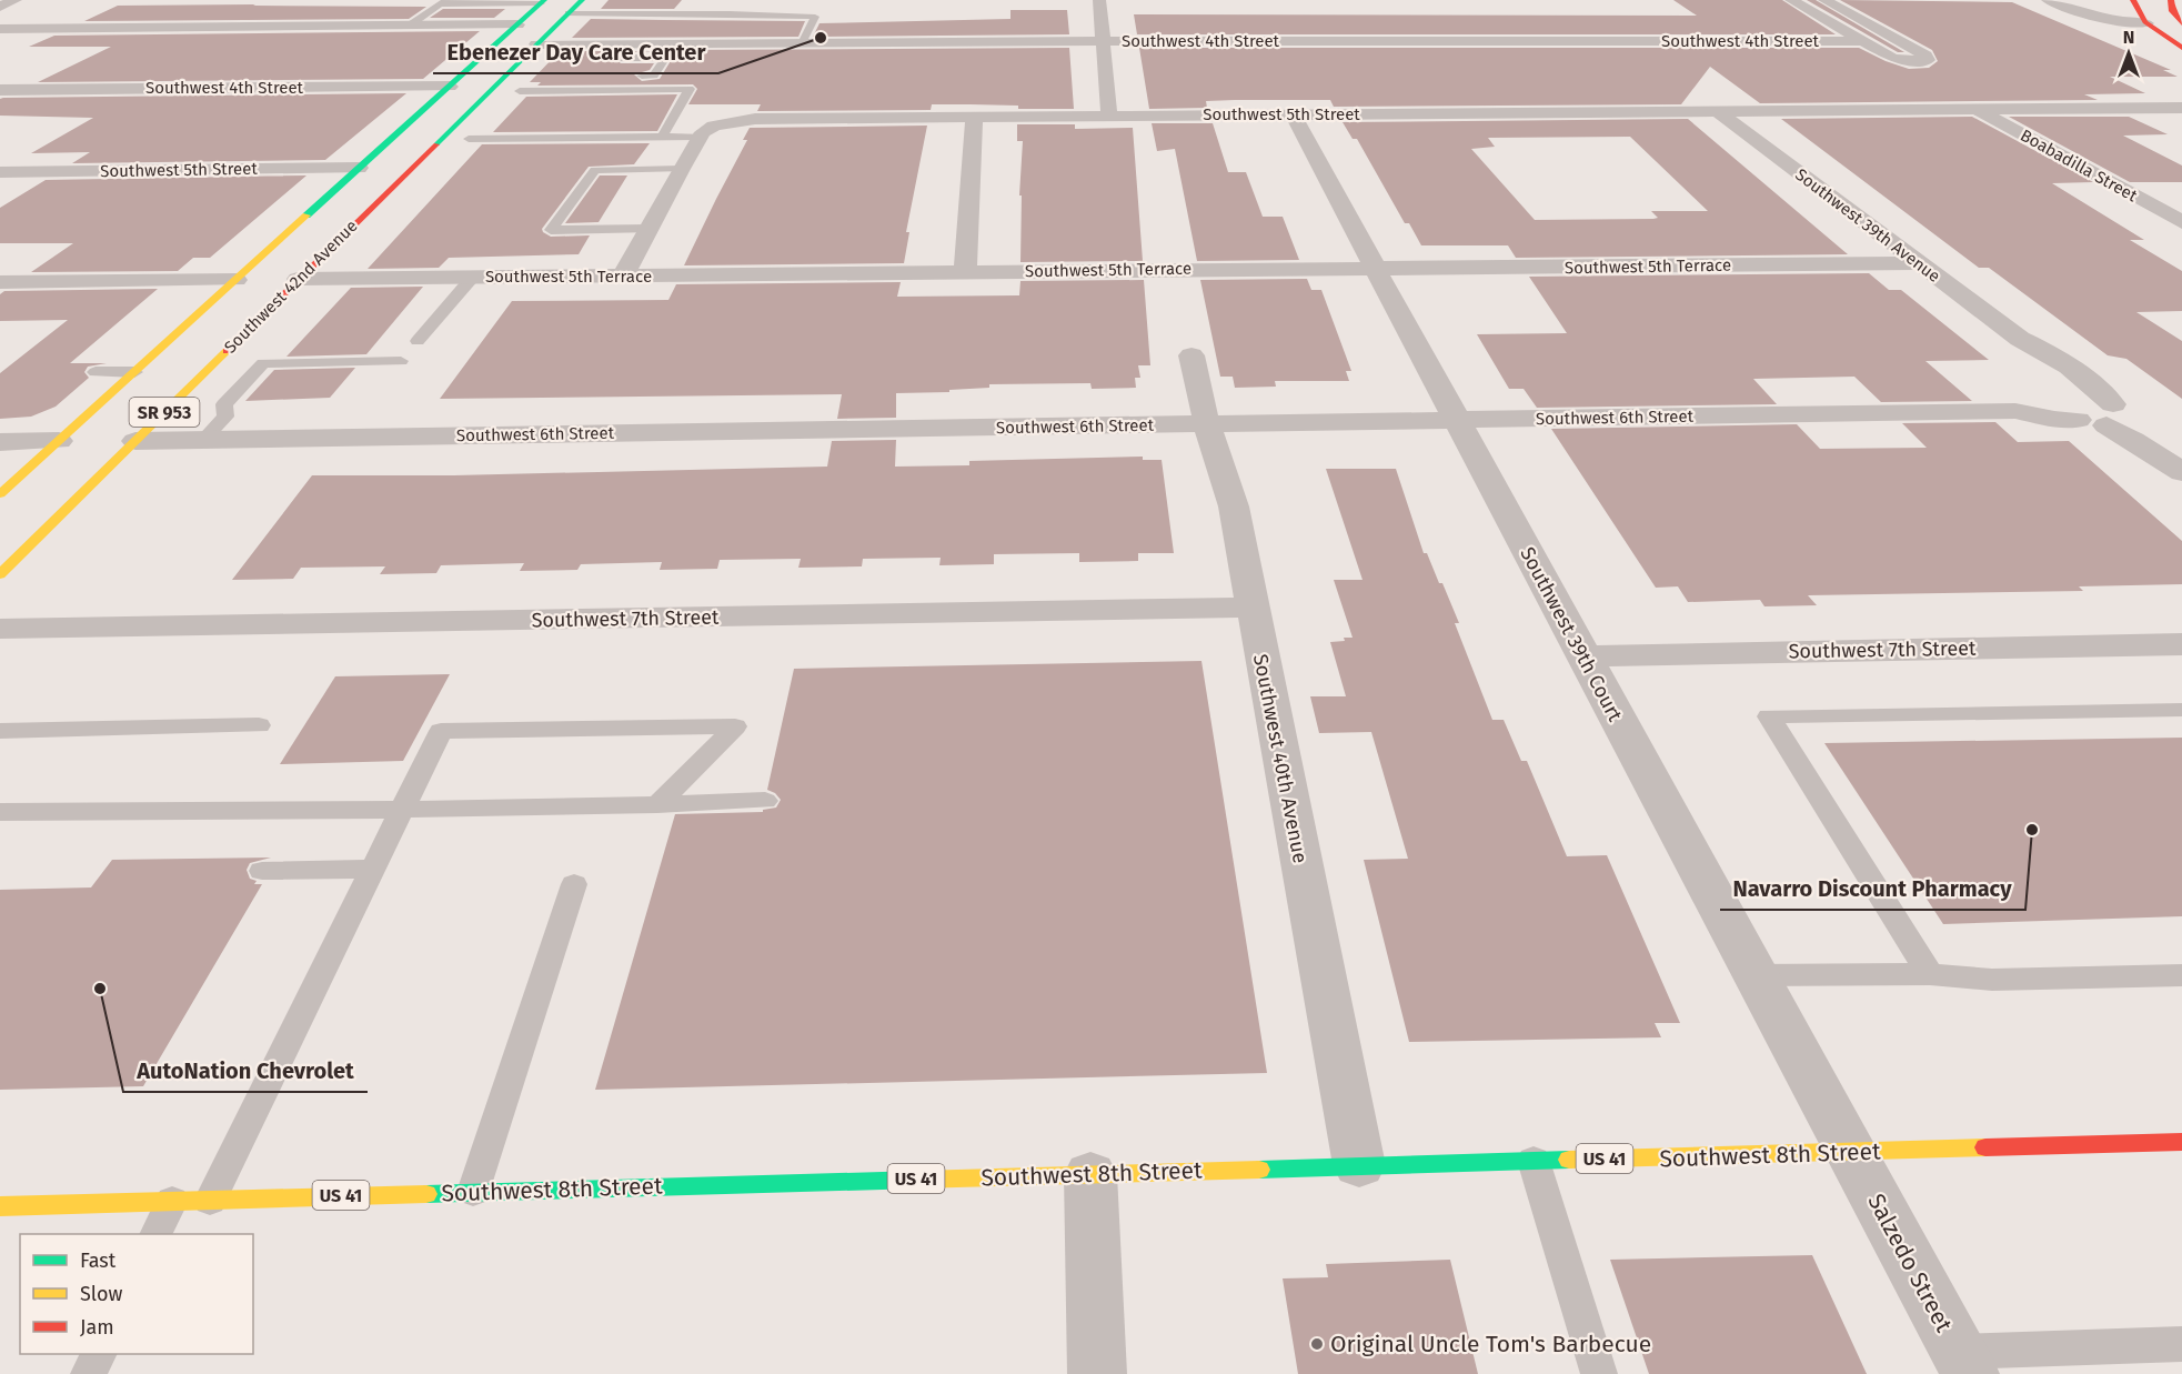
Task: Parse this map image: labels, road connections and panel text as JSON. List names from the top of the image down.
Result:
{
  "streets": {
    "main road": [
      "Southwest 42nd Avenue",
      "SR 953",
      "Southwest 8th Street",
      "US 41"
    ],
    "street": [
      "Southwest 4th Street",
      "Southwest 5th Street",
      "Boabadilla Street",
      "Southwest 39th Avenue",
      "Southwest 5th Terrace",
      "Southwest 6th Street",
      "Southwest 7th Street",
      "Southwest 39th Court",
      "Southwest 40th Avenue",
      "Salzedo Street"
    ]
  },
  "crossings": [
    ["Southwest 4th Street", "Southwest 42nd Avenue"],
    ["Southwest 5th Street", "Boabadilla Street"],
    ["Southwest 5th Street", "Southwest 39th Avenue"],
    ["Southwest 5th Street", "Southwest 42nd Avenue"],
    ["Southwest 5th Street", "Southwest 39th Court"],
    ["Southwest 39th Avenue", "Southwest 5th Terrace"],
    ["Southwest 39th Avenue", "Southwest 6th Street"],
    ["Southwest 5th Terrace", "Southwest 42nd Avenue"],
    ["Southwest 5th Terrace", "Southwest 39th Court"],
    ["Southwest 42nd Avenue", "Southwest 6th Street"],
    ["Southwest 6th Street", "Southwest 39th Court"],
    ["Southwest 6th Street", "Southwest 40th Avenue"],
    ["Southwest 7th Street", "Southwest 39th Court"],
    ["Southwest 7th Street", "Southwest 40th Avenue"],
    ["Southwest 39th Court", "Southwest 8th Street"],
    ["Southwest 39th Court", "Salzedo Street"],
    ["Southwest 40th Avenue", "Southwest 8th Street"],
    ["Southwest 8th Street", "Salzedo Street"]
  ],
  "places": [
    "Ebenezer Day Care Center",
    "Navarro Discount Pharmacy",
    "AutoNation Chevrolet",
    "Original Uncle Tom's Barbecue"
  ],
  "legend": ["Fast", "Slow", "Jam"],
  "north": "top"
}
